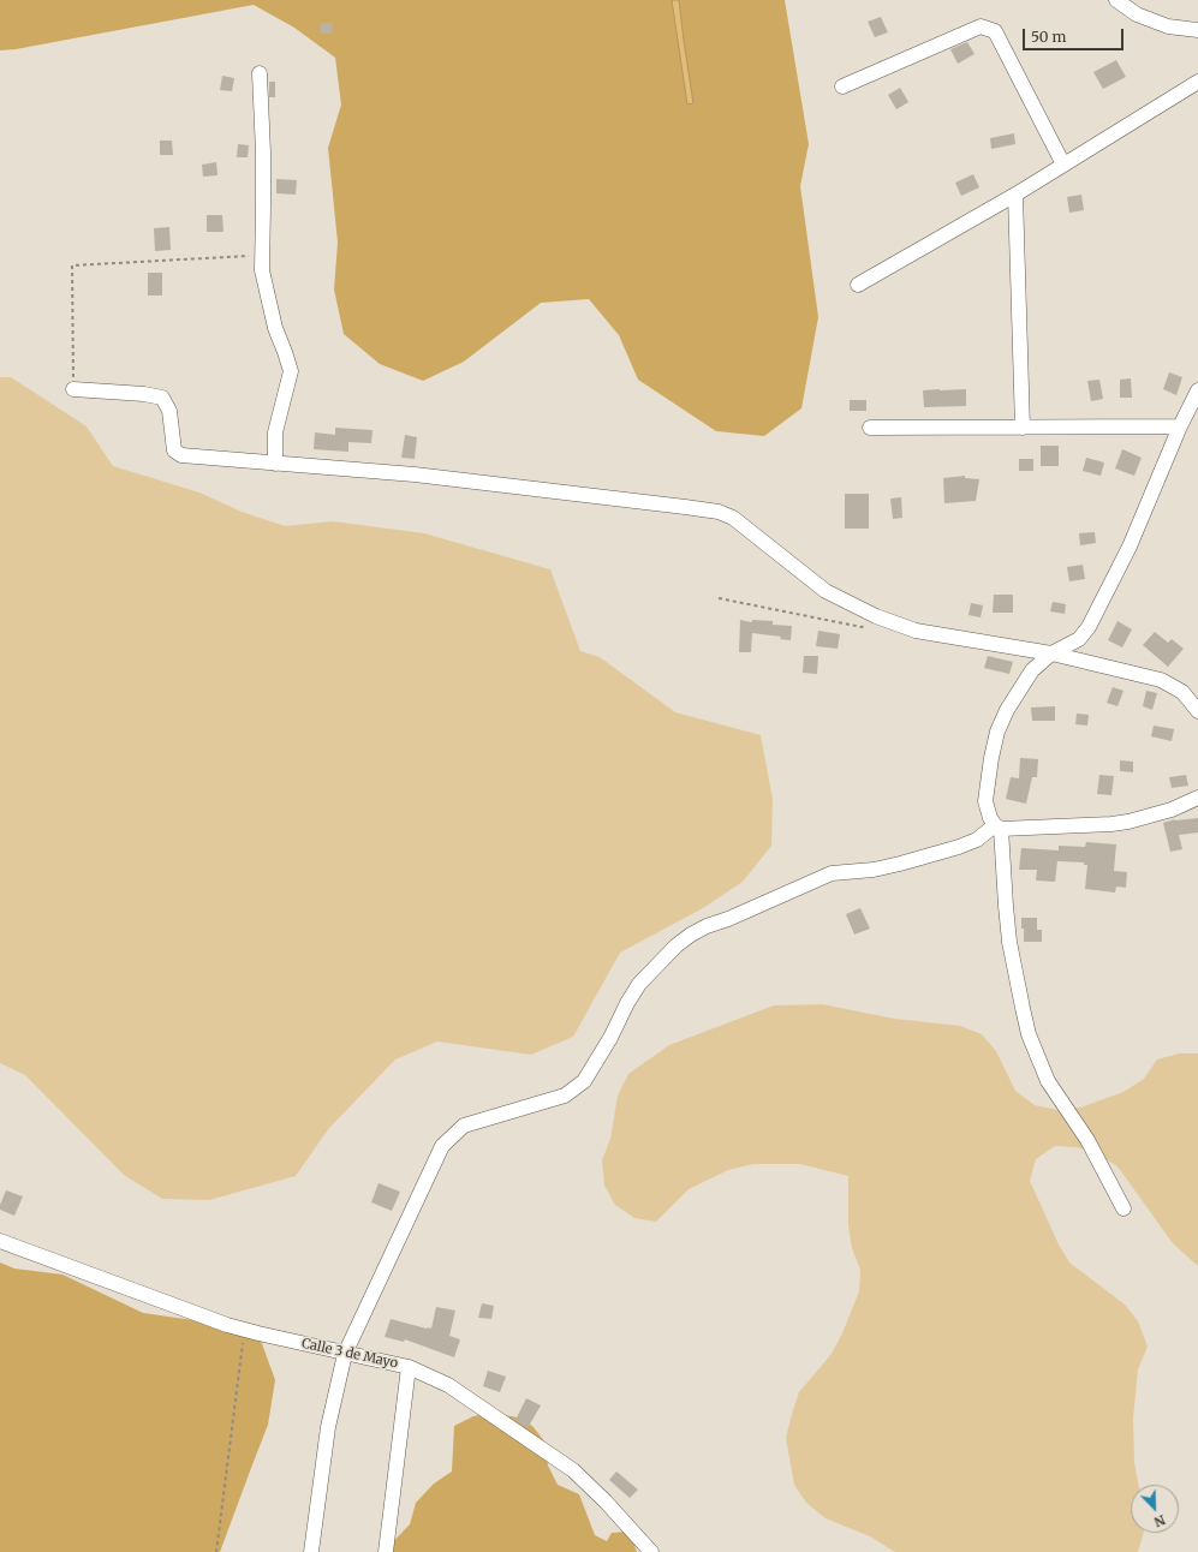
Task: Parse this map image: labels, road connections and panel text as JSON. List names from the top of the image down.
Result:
{
  "streets": {
    "street": ["Calle 3 de Mayo"]
  },
  "scale_bar": "50 m",
  "north": "bottom right"
}
